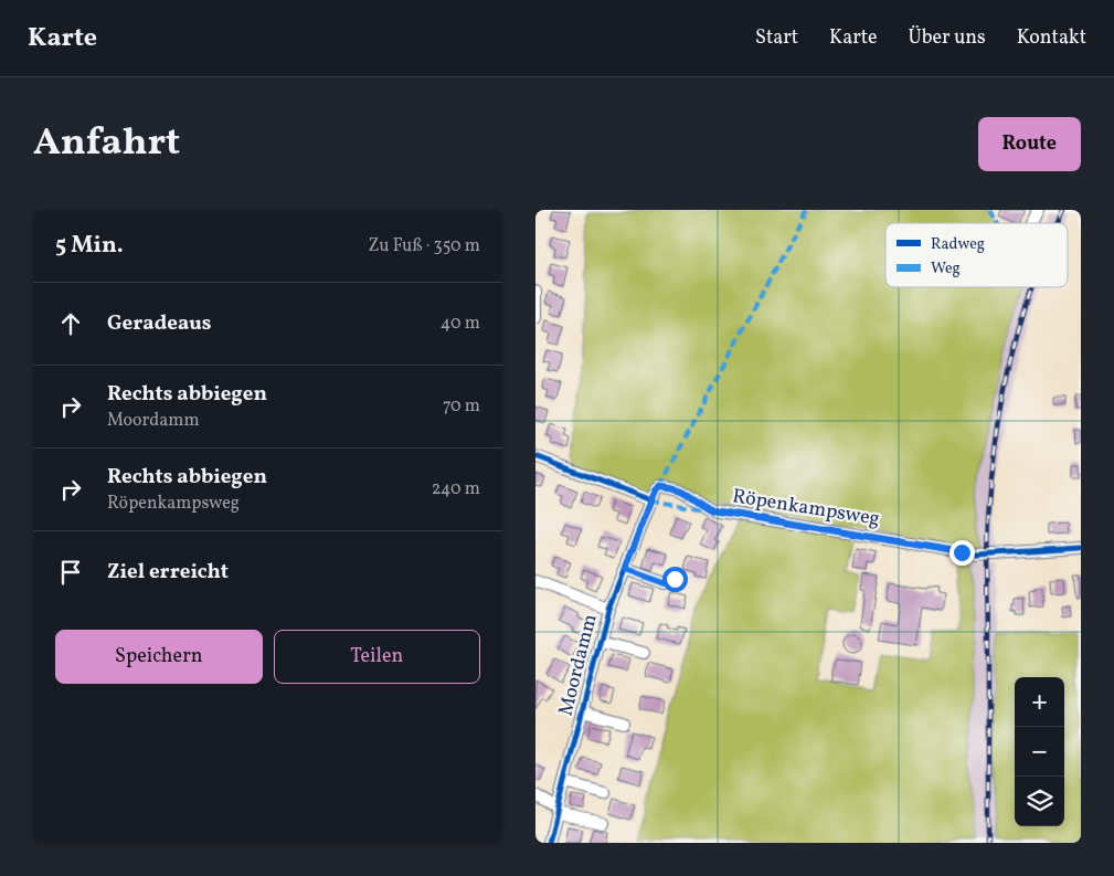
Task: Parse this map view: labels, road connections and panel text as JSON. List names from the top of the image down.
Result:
{
  "streets": {
    "street": ["Röpenkampsweg", "Moordamm"]
  },
  "crossings": [
    ["Röpenkampsweg", "Moordamm"]
  ],
  "legend": ["Radweg", "Weg"],
  "page": {
    "header": "Karte",
    "nav": [
      "Start",
      "Karte",
      "Über uns",
      "Kontakt"
    ],
    "title": "Anfahrt",
    "buttons": [
      "Route",
      ["Speichern", "Teilen"]
    ],
    "heading": ["5 Min.", "Zu Fuß · 350 m"],
    "list": [
      ["Geradeaus", "40 m"],
      ["Rechts abbiegen", "Moordamm", "70 m"],
      ["Rechts abbiegen", "Röpenkampsweg", "240 m"],
      "Ziel erreicht"
    ],
    "map_buttons": ["+", "−"]
  }
}
